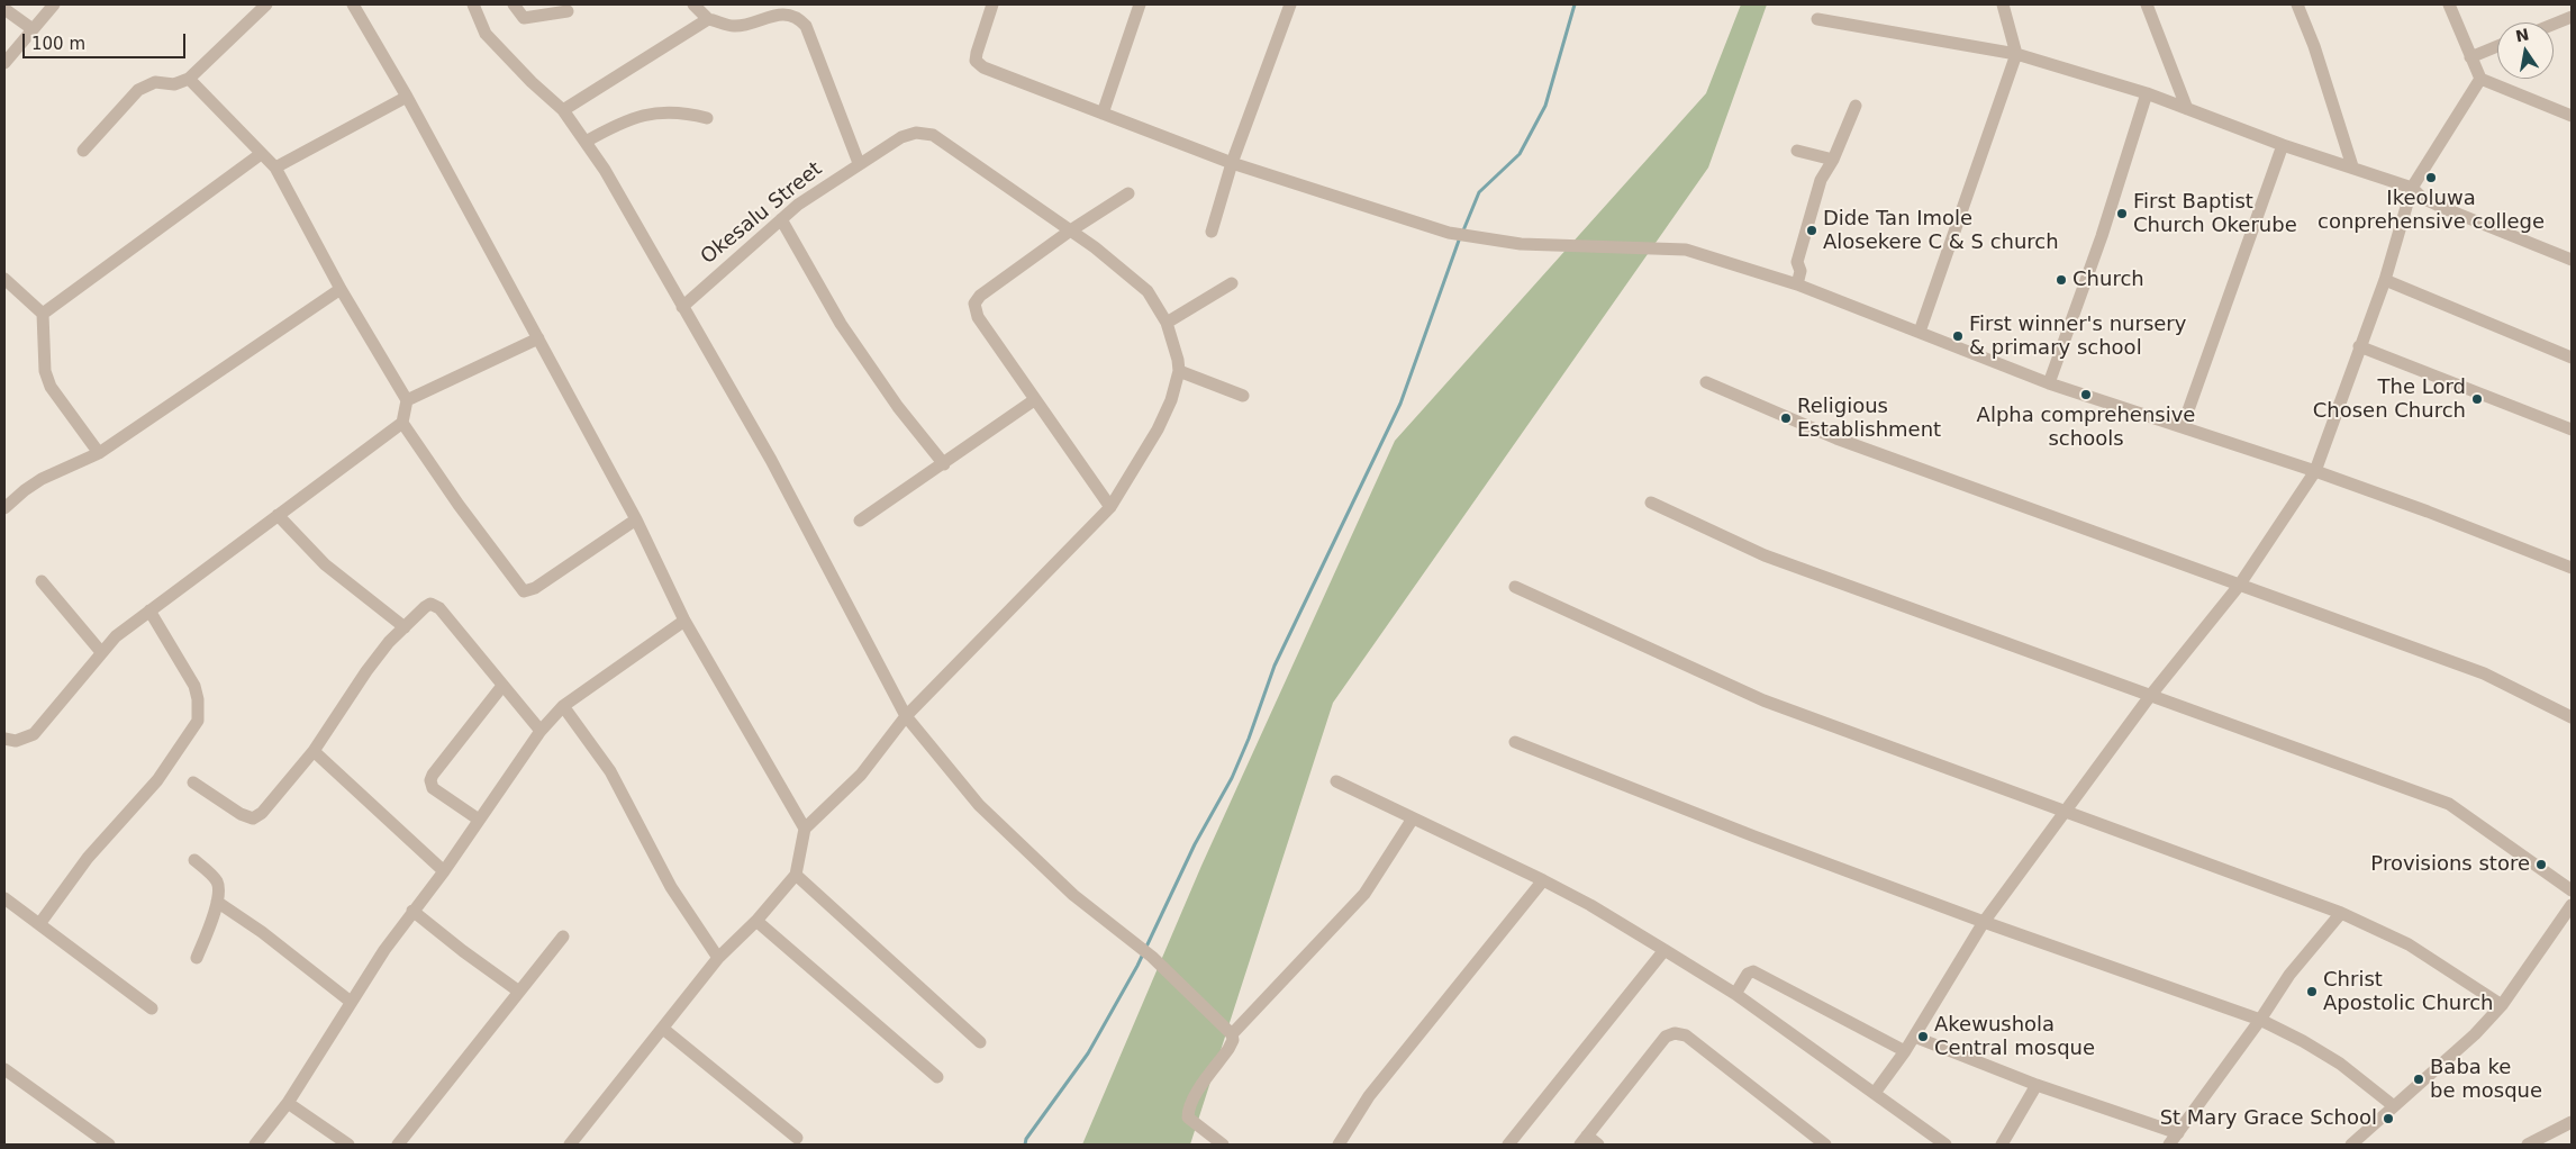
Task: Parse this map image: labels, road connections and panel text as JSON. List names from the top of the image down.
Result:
{
  "streets": {
    "street": ["Okesalu Street"]
  },
  "places": [
    "Ikeoluwa conprehensive college",
    "First Baptist Church Okerube",
    "Dide Tan Imole Alosekere C & S church",
    "Church",
    "First winner's nursery & primary school",
    "Alpha comprehensive schools",
    "The Lord Chosen Church",
    "Religious Establishment",
    "Provisions store",
    "Christ Apostolic Church",
    "Akewushola Central mosque",
    "Baba ke be mosque",
    "St Mary Grace School"
  ],
  "scale_bar": "100 m",
  "north": "top"
}
